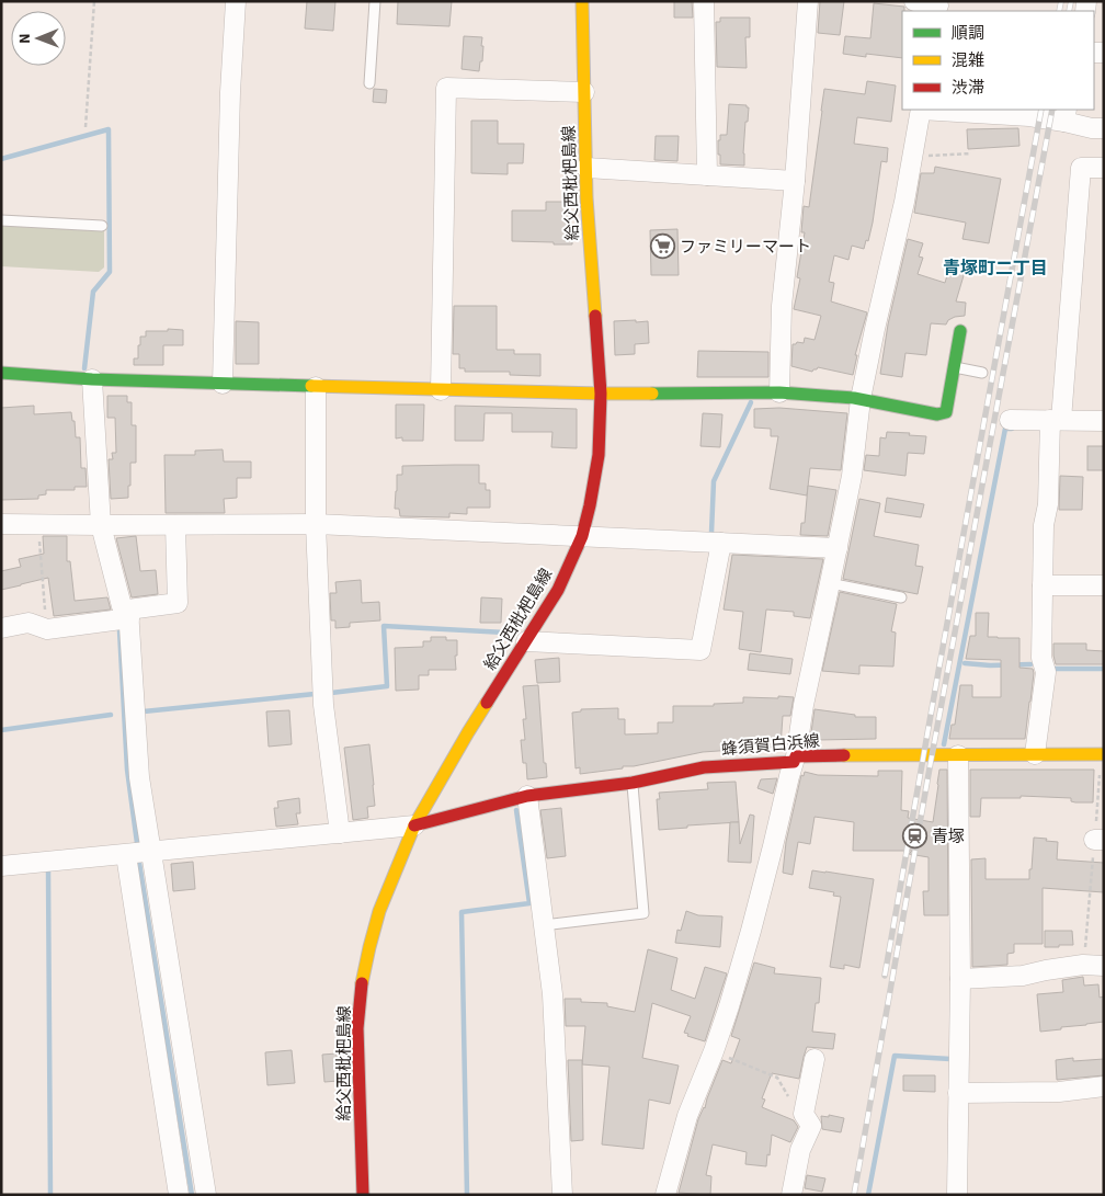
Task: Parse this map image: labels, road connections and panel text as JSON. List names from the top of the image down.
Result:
{
  "streets": {
    "main road": ["給父西枇杷島線", "蜂須賀白浜線"]
  },
  "crossings": [
    ["給父西枇杷島線", "蜂須賀白浜線"]
  ],
  "districts": ["青塚町二丁目"],
  "places": {
    "supermarket": ["ファミリーマート"],
    "station": ["青塚"]
  },
  "legend": ["順調", "混雑", "渋滞"],
  "north": "left"
}
